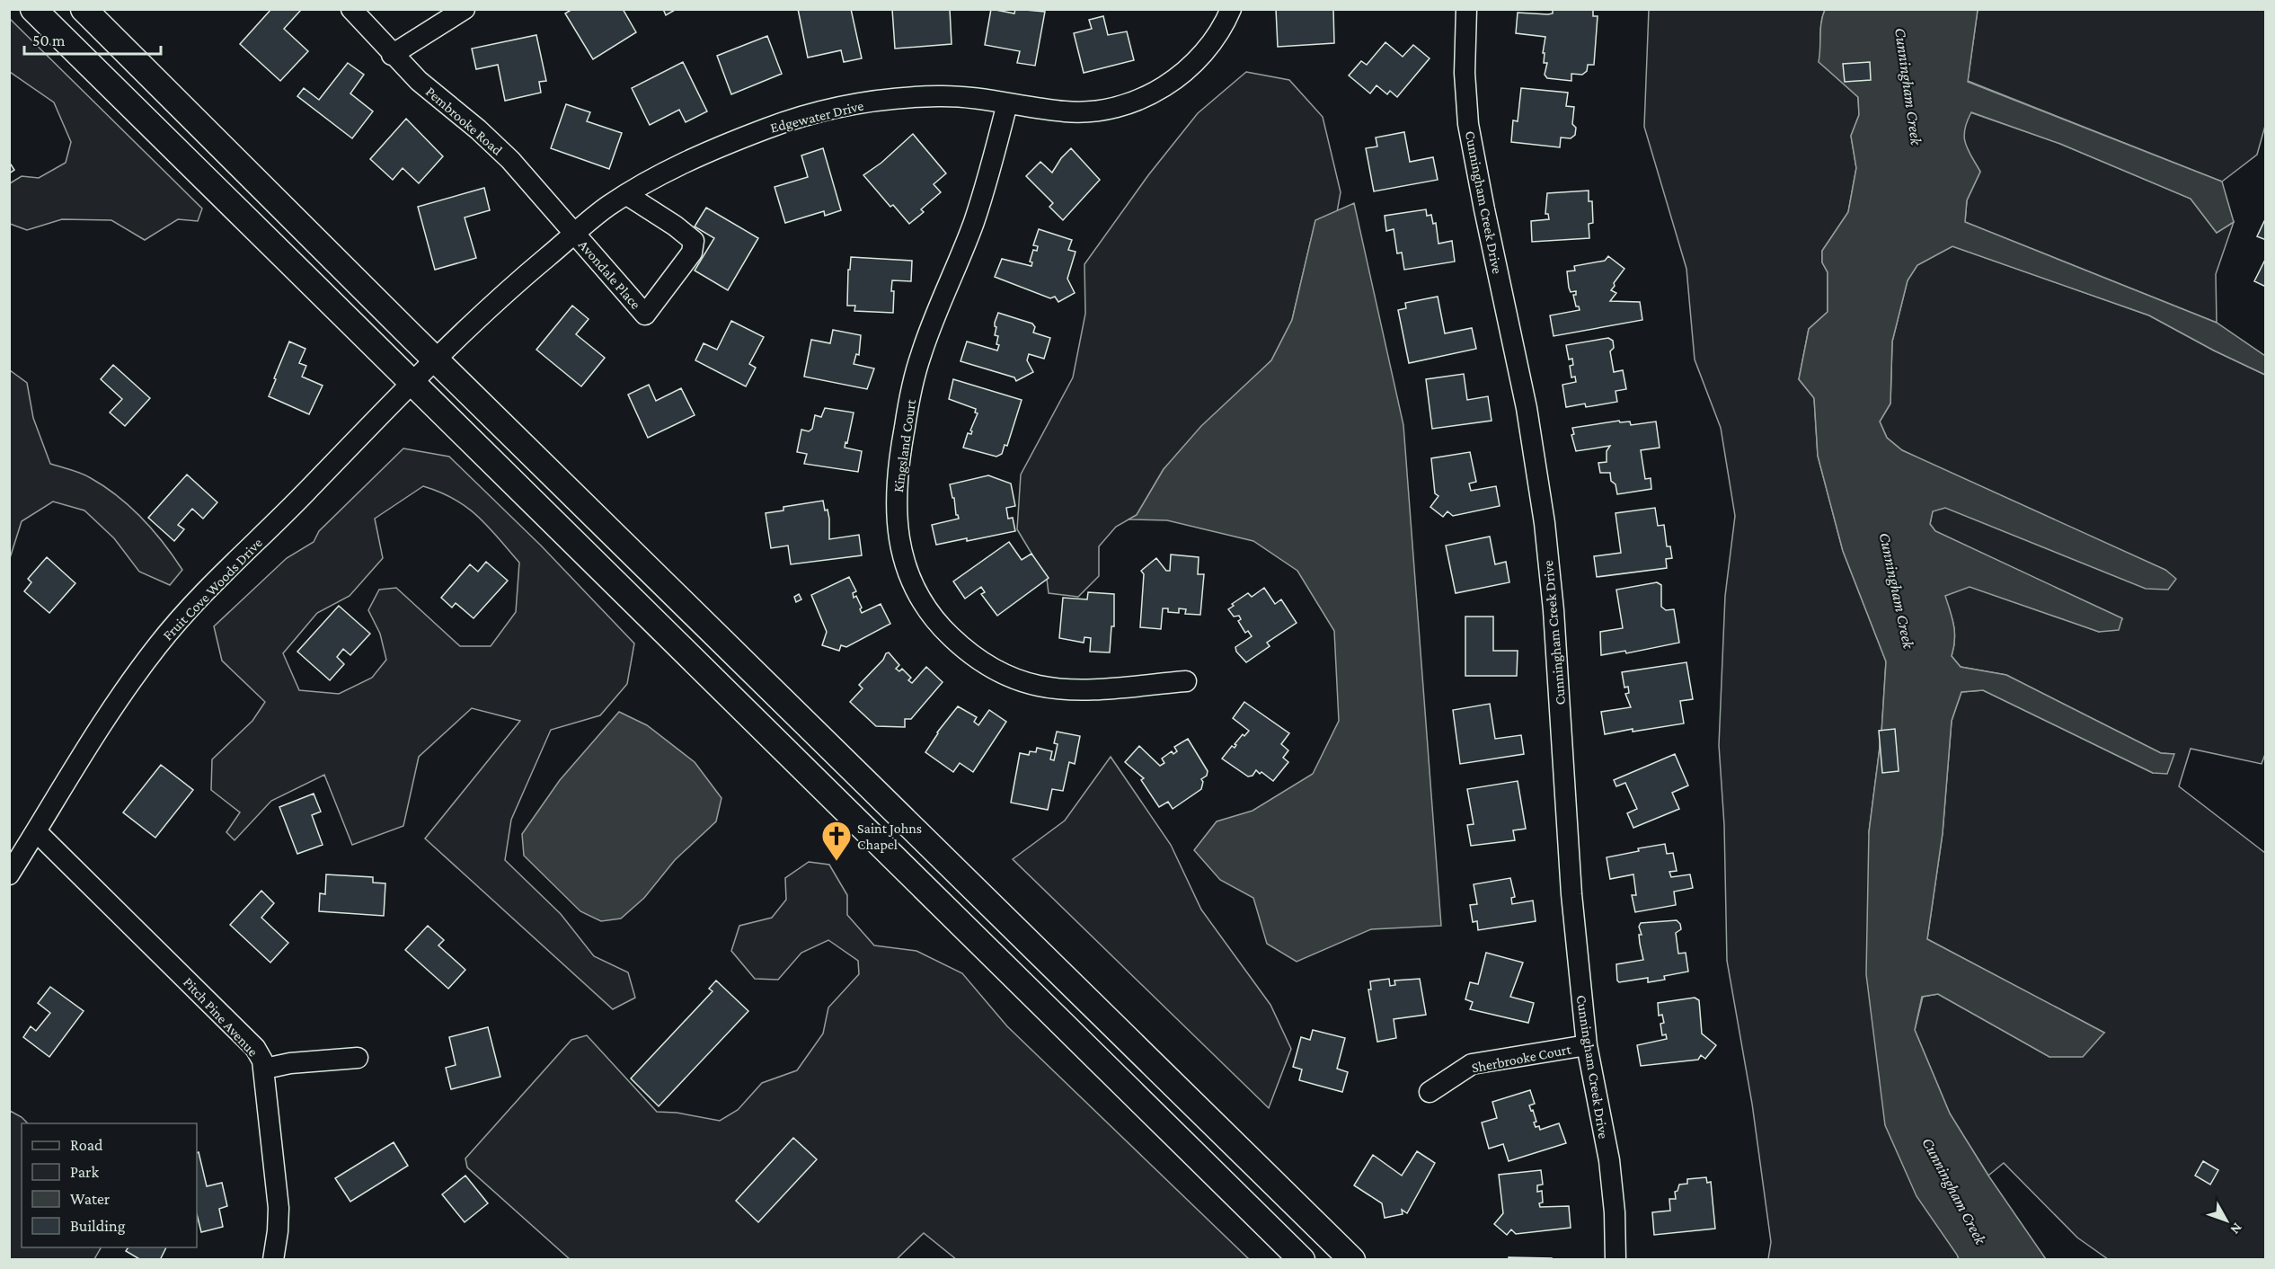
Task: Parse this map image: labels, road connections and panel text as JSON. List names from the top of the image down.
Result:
{
  "streets": {
    "street": [
      "Edgewater Drive",
      "Pembrooke Road",
      "Cunningham Creek Drive",
      "Avondale Place",
      "Kingsland Court",
      "Fruit Cove Woods Drive",
      "Pitch Pine Avenue",
      "Sherbrooke Court"
    ]
  },
  "crossings": [
    ["Edgewater Drive", "Pembrooke Road"],
    ["Edgewater Drive", "Avondale Place"],
    ["Edgewater Drive", "Kingsland Court"],
    ["Edgewater Drive", "Fruit Cove Woods Drive"],
    ["Pembrooke Road", "Avondale Place"],
    ["Cunningham Creek Drive", "Sherbrooke Court"],
    ["Fruit Cove Woods Drive", "Pitch Pine Avenue"]
  ],
  "water": ["Cunningham Creek"],
  "places": {
    "church": ["Saint Johns Chapel"]
  },
  "legend": [
    "Road",
    "Park",
    "Water",
    "Building"
  ],
  "scale_bar": "50 m",
  "north": "bottom right"
}
